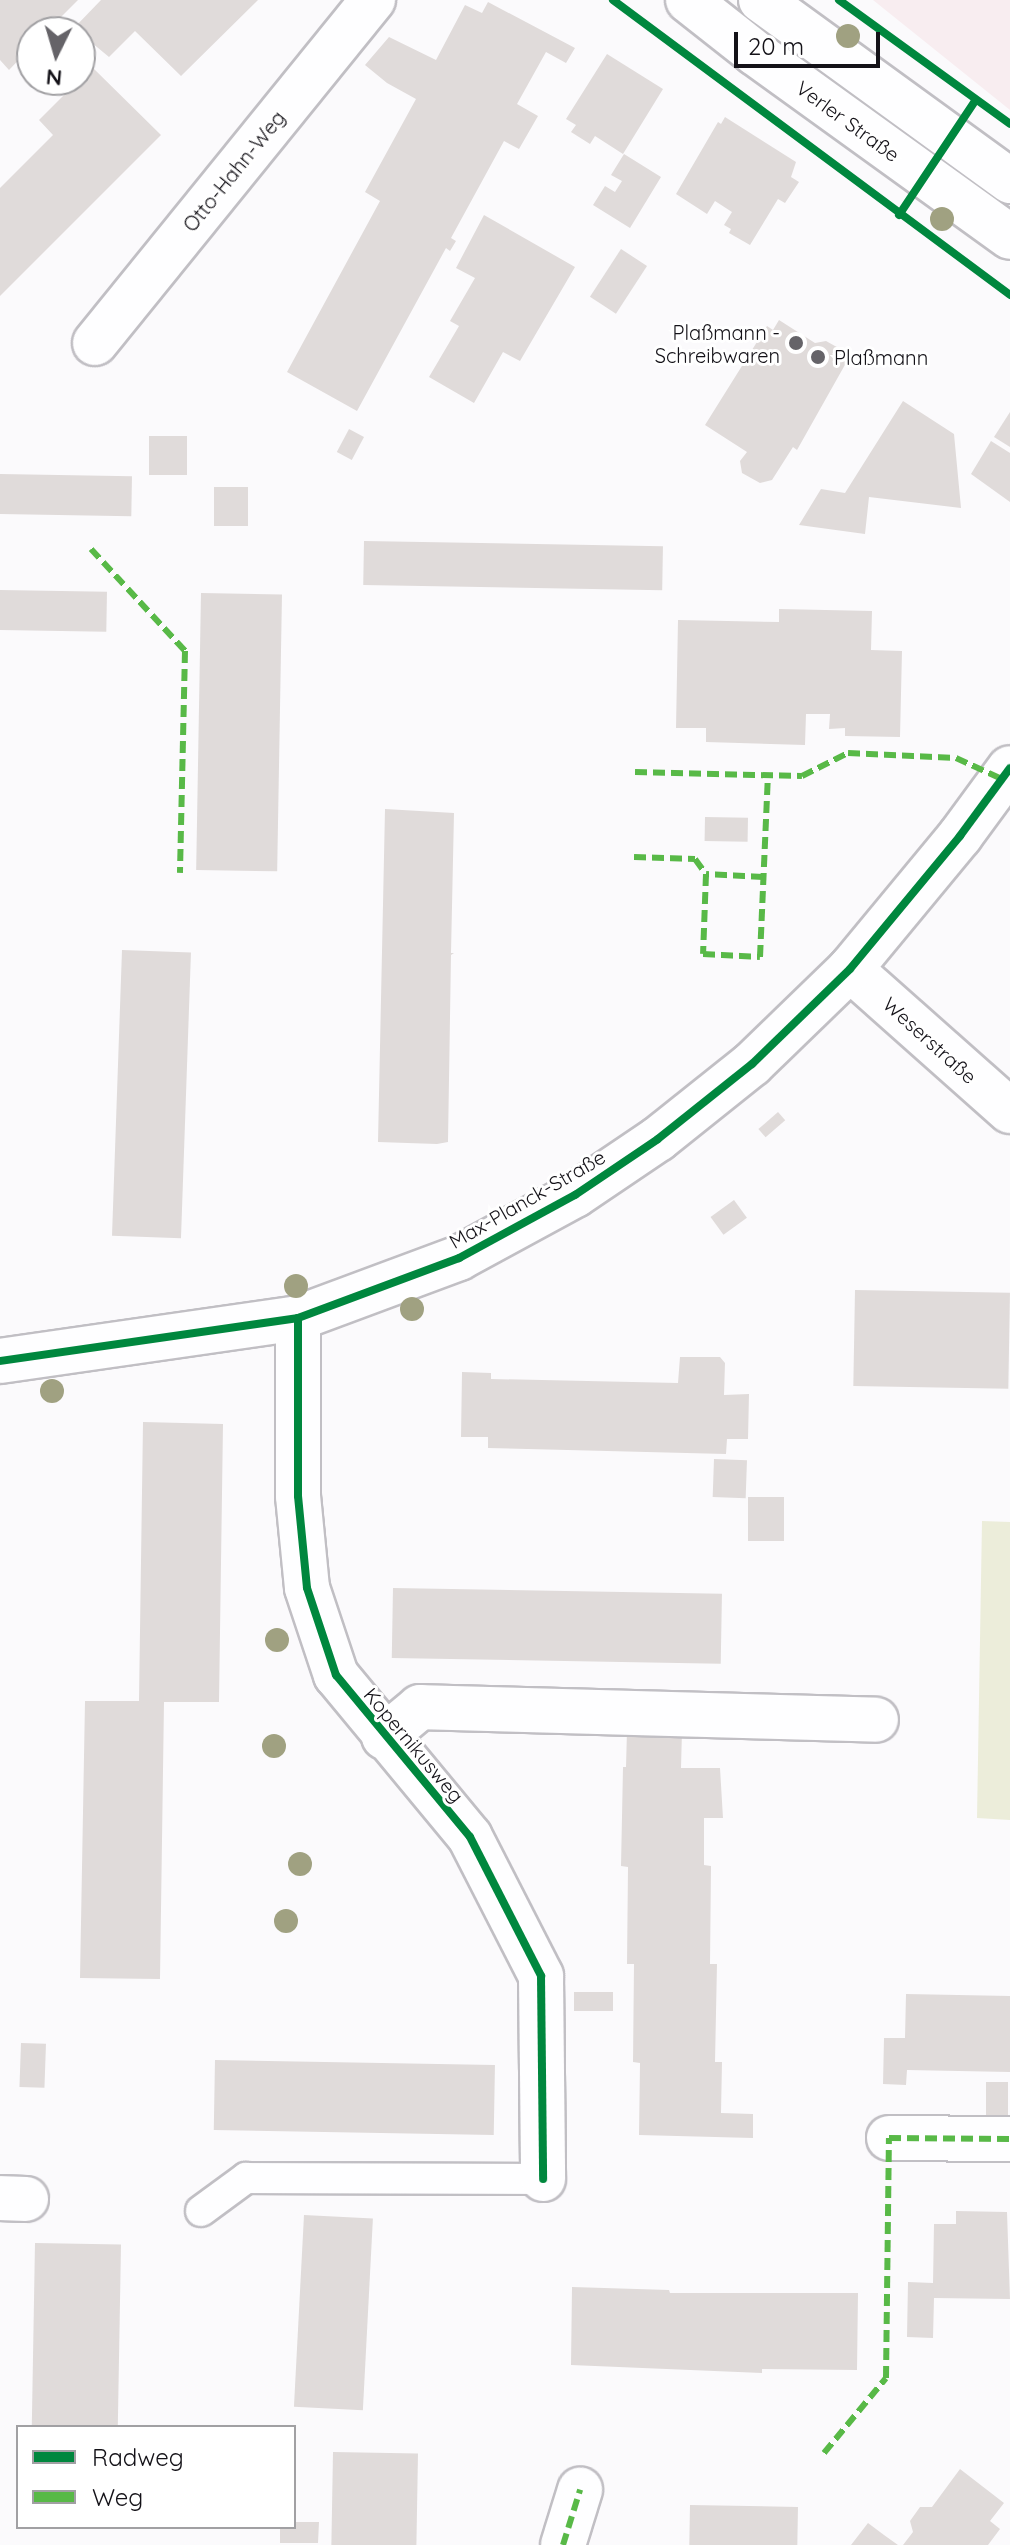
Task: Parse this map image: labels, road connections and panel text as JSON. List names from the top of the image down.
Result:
{
  "streets": {
    "street": [
      "Verler Straße",
      "Otto-Hahn-Weg",
      "Weserstraße",
      "Max-Planck-Straße",
      "Kopernikusweg"
    ]
  },
  "crossings": [
    ["Weserstraße", "Max-Planck-Straße"],
    ["Max-Planck-Straße", "Kopernikusweg"]
  ],
  "places": ["Plaßmann - Schreibwaren", "Plaßmann"],
  "legend": ["Radweg", "Weg"],
  "scale_bar": "20 m",
  "north": "bottom"
}
